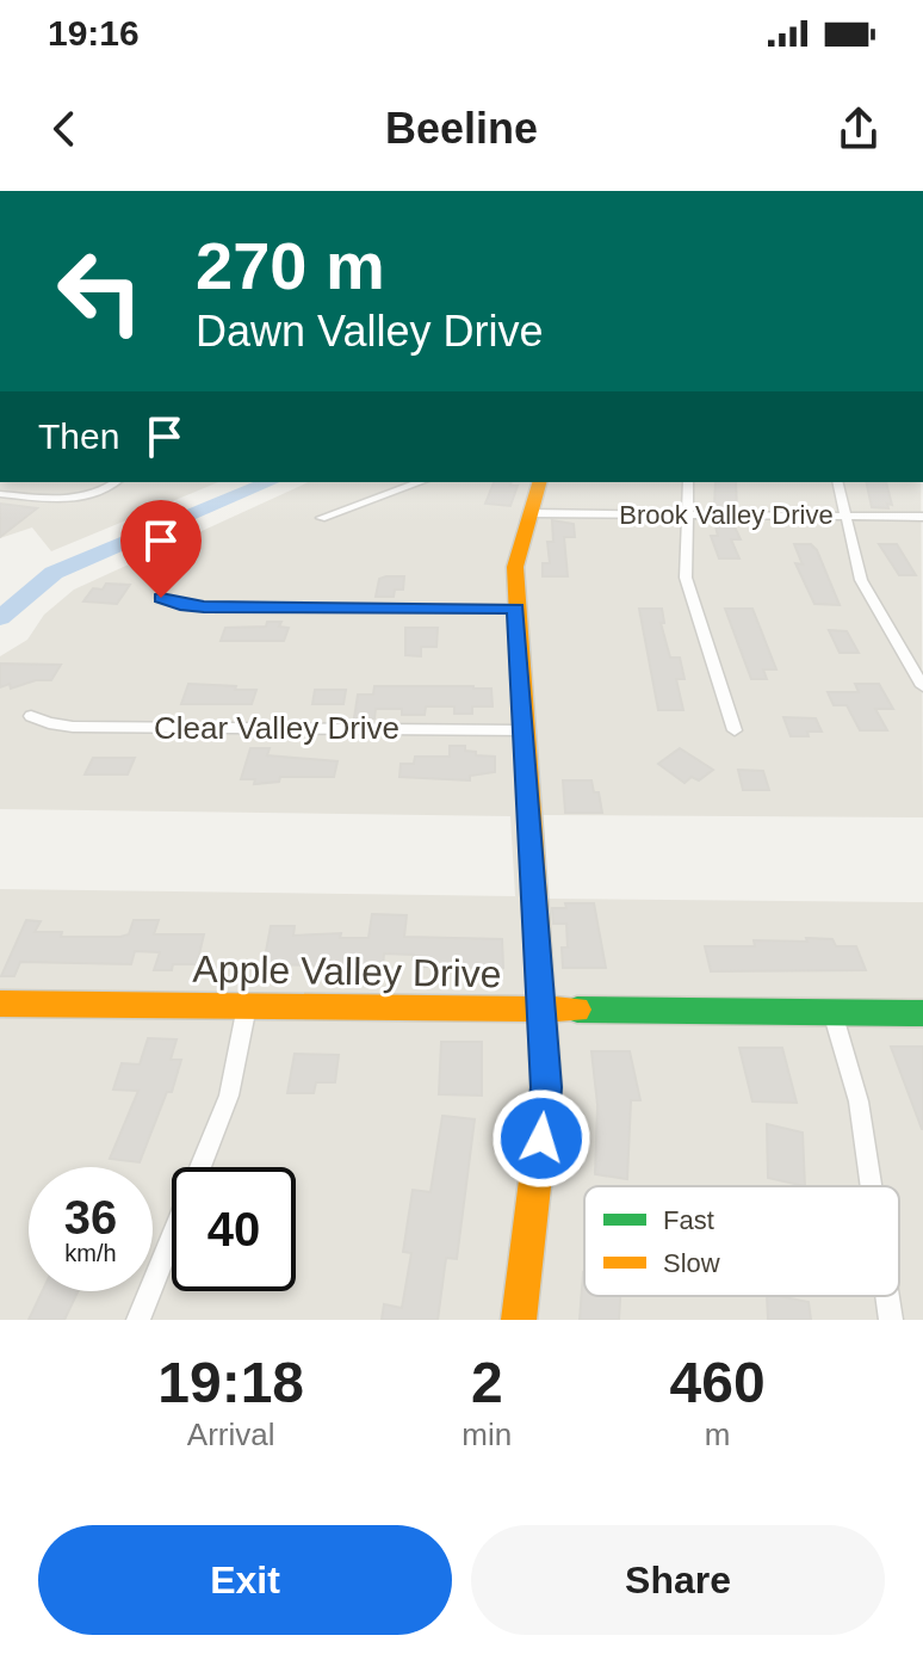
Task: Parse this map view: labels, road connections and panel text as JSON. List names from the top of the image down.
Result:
{
  "streets": {
    "street": ["Brook Valley Drive", "Clear Valley Drive", "Apple Valley Drive"]
  },
  "legend": ["Fast", "Slow"],
  "page": {
    "status": "19:16",
    "header": "Beeline",
    "turn": ["270 m", "Dawn Valley Drive"],
    "then": "Then",
    "speed": "36 km/h",
    "limit": "40",
    "eta": [
      "19:18",
      "Arrival",
      "2",
      "min",
      "460",
      "m"
    ],
    "buttons": ["Exit", "Share"]
  }
}
